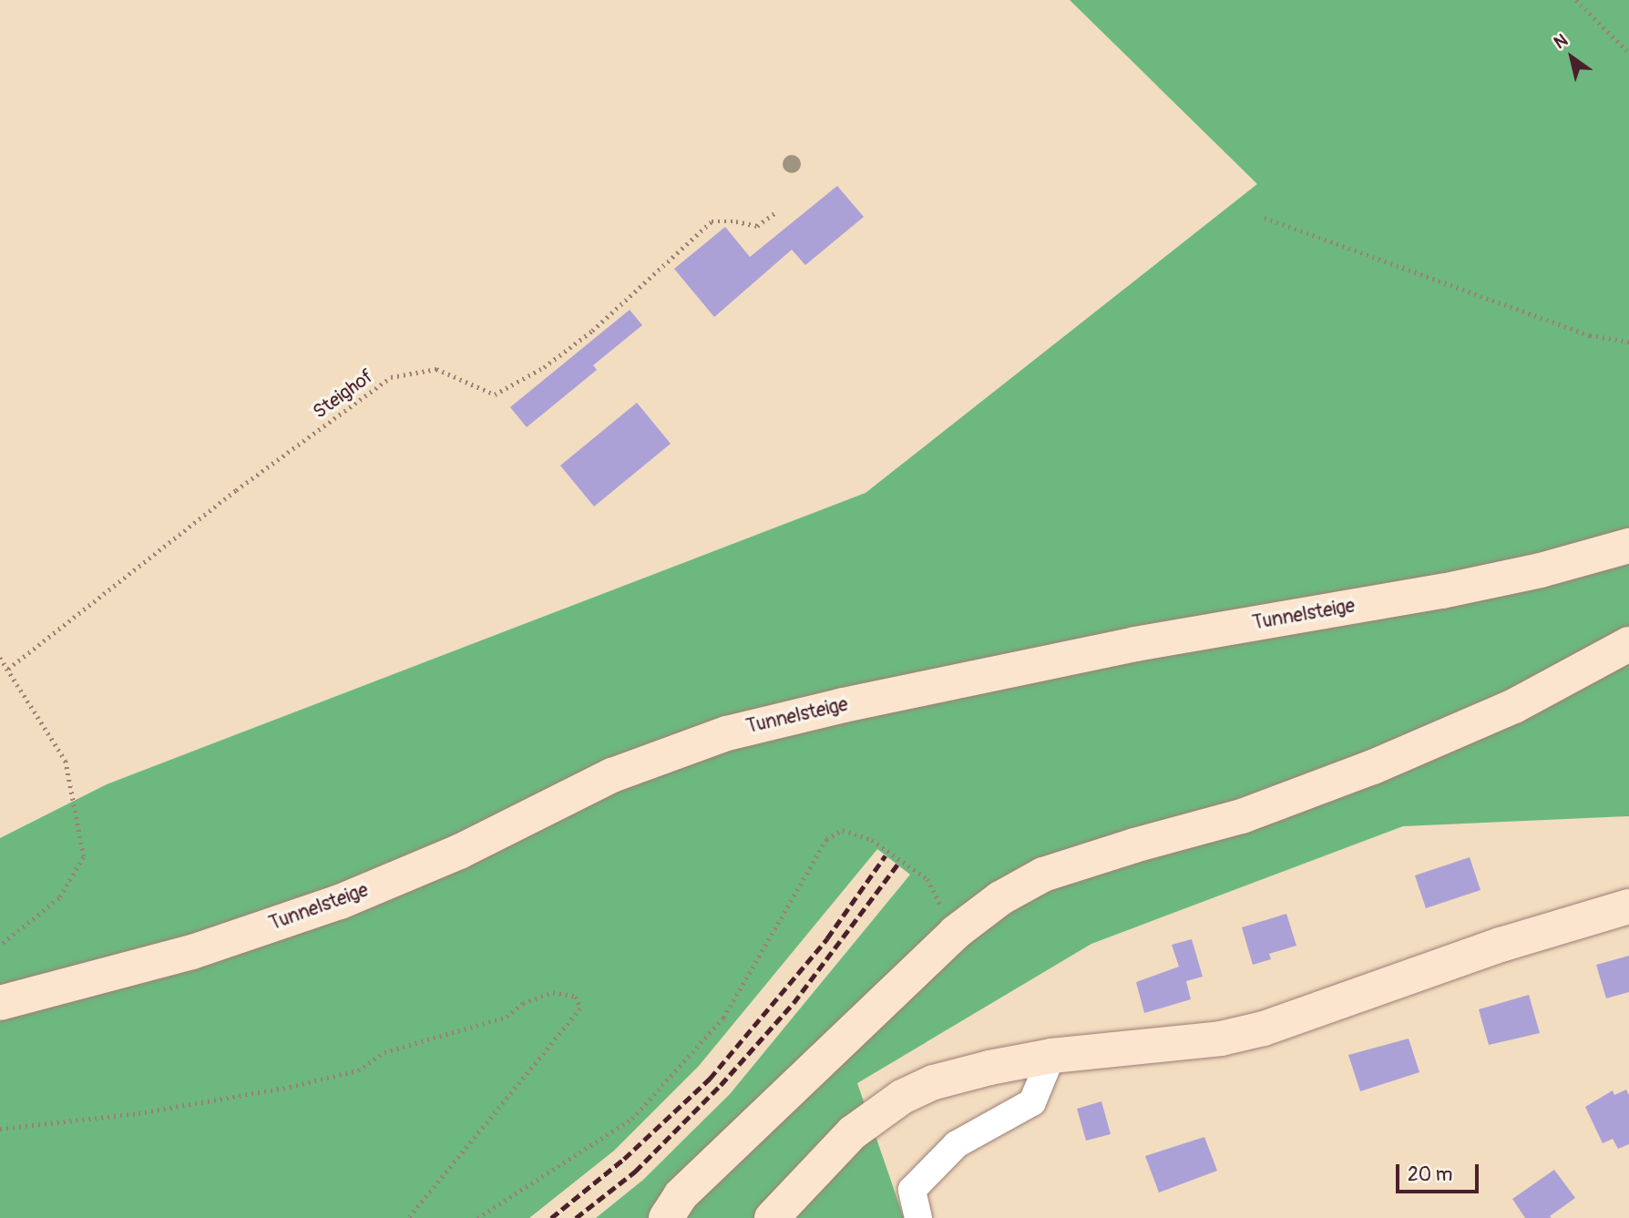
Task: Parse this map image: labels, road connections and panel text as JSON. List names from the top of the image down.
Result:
{
  "streets": {
    "street": ["Tunnelsteige"],
    "path": ["Steighof"]
  },
  "scale_bar": "20 m",
  "north": "top left"
}
